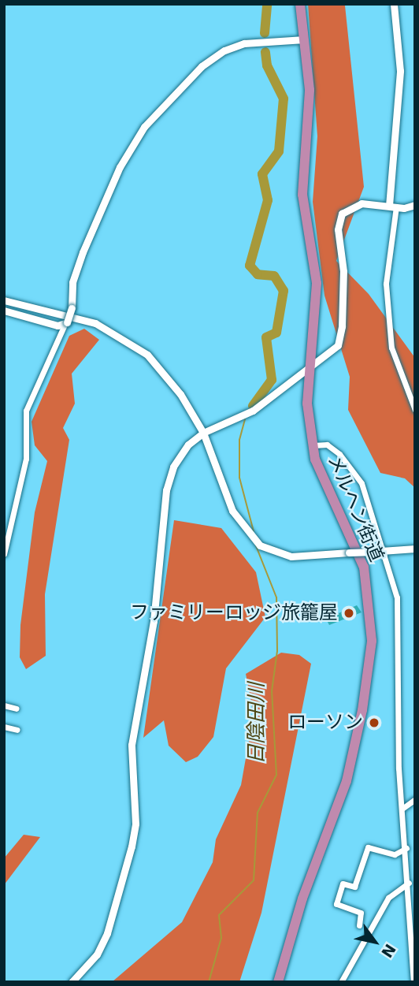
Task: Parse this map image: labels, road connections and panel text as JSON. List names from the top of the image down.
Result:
{
  "streets": {
    "highway": ["メルヘン街道"]
  },
  "water": ["日陰田川"],
  "places": ["ファミリーロッジ旅籠屋", "ローソン"],
  "north": "bottom right"
}
